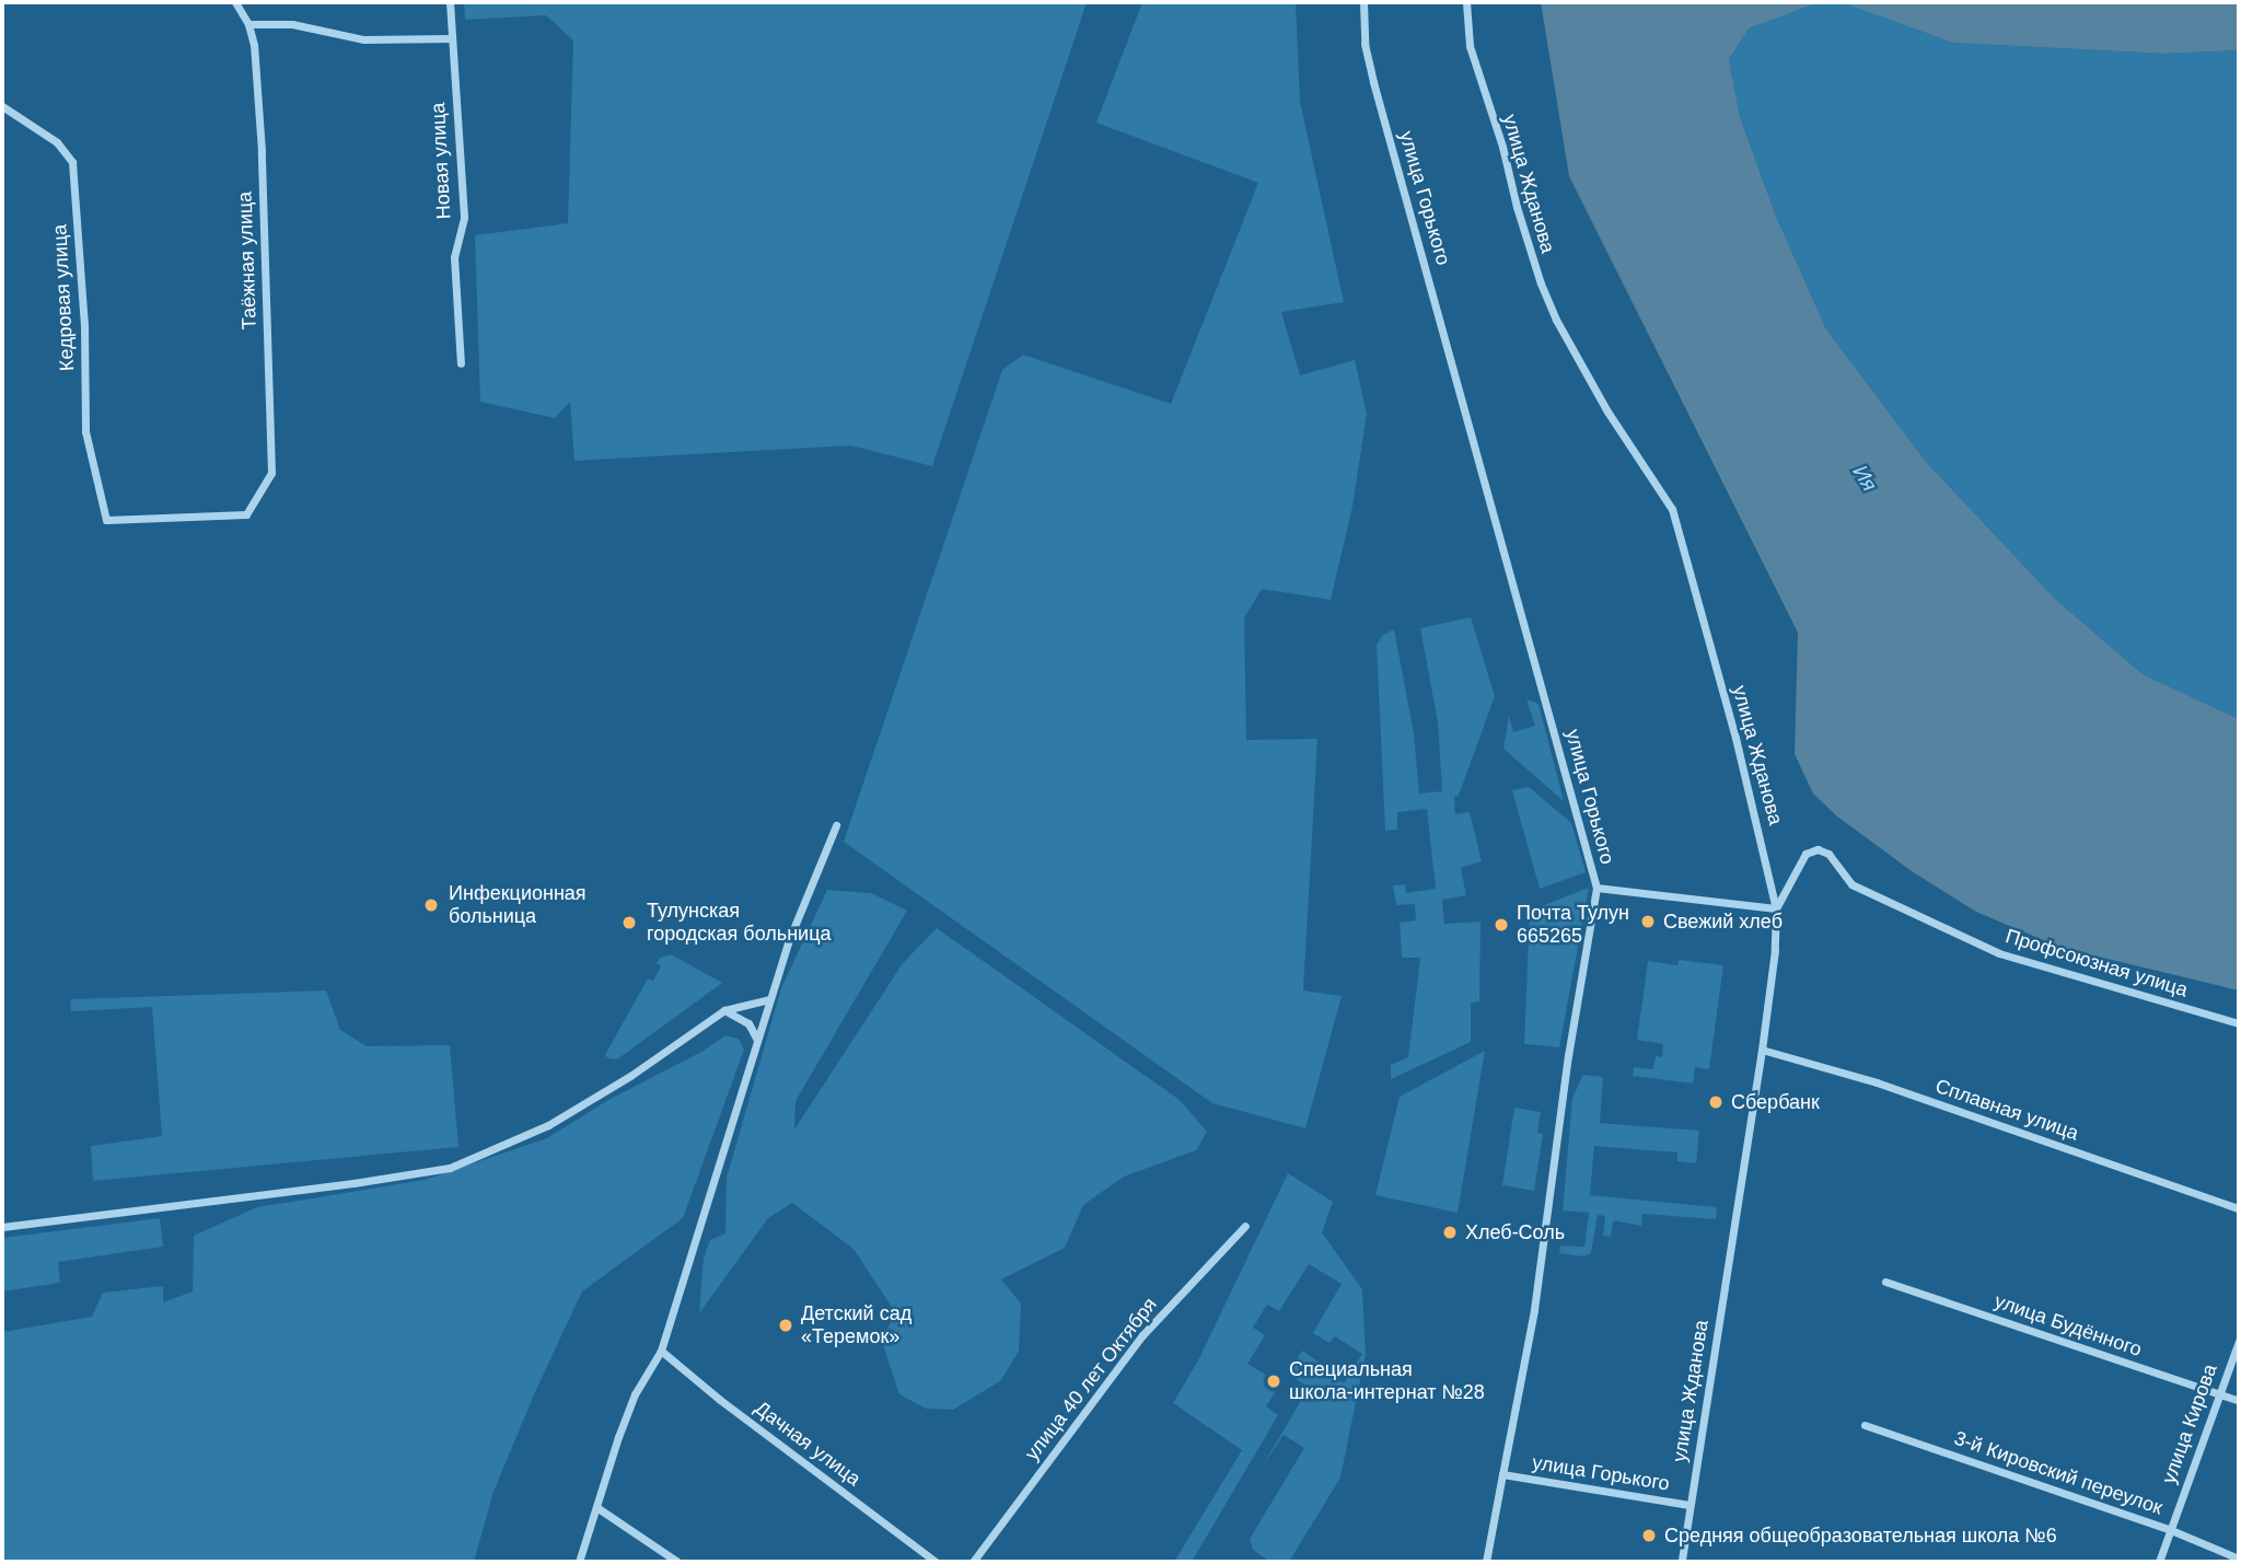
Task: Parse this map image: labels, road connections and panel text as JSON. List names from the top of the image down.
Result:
{
  "streets": {
    "street": [
      "Новая улица",
      "улица Жданова",
      "улица Горького",
      "Таёжная улица",
      "Кедровая улица",
      "Профсоюзная улица",
      "Сплавная улица",
      "улица Будённого",
      "улица 40 лет Октября",
      "улица Кирова",
      "Дачная улица",
      "3-й Кировский переулок"
    ]
  },
  "crossings": [
    ["улица Жданова", "улица Горького"],
    ["улица Жданова", "Профсоюзная улица"],
    ["улица Жданова", "Сплавная улица"],
    ["Таёжная улица", "Кедровая улица"],
    ["улица Будённого", "улица Кирова"],
    ["улица Кирова", "3-й Кировский переулок"]
  ],
  "water": ["Ия"],
  "places": [
    "Инфекционная больница",
    "Свежий хлеб",
    "Тулунская городская больница",
    "Почта Тулун 665265",
    "Сбербанк",
    "Хлеб-Соль",
    "Детский сад «Теремок»",
    "Специальная школа-интернат №28",
    "Средняя общеобразовательная школа №6"
  ]
}
